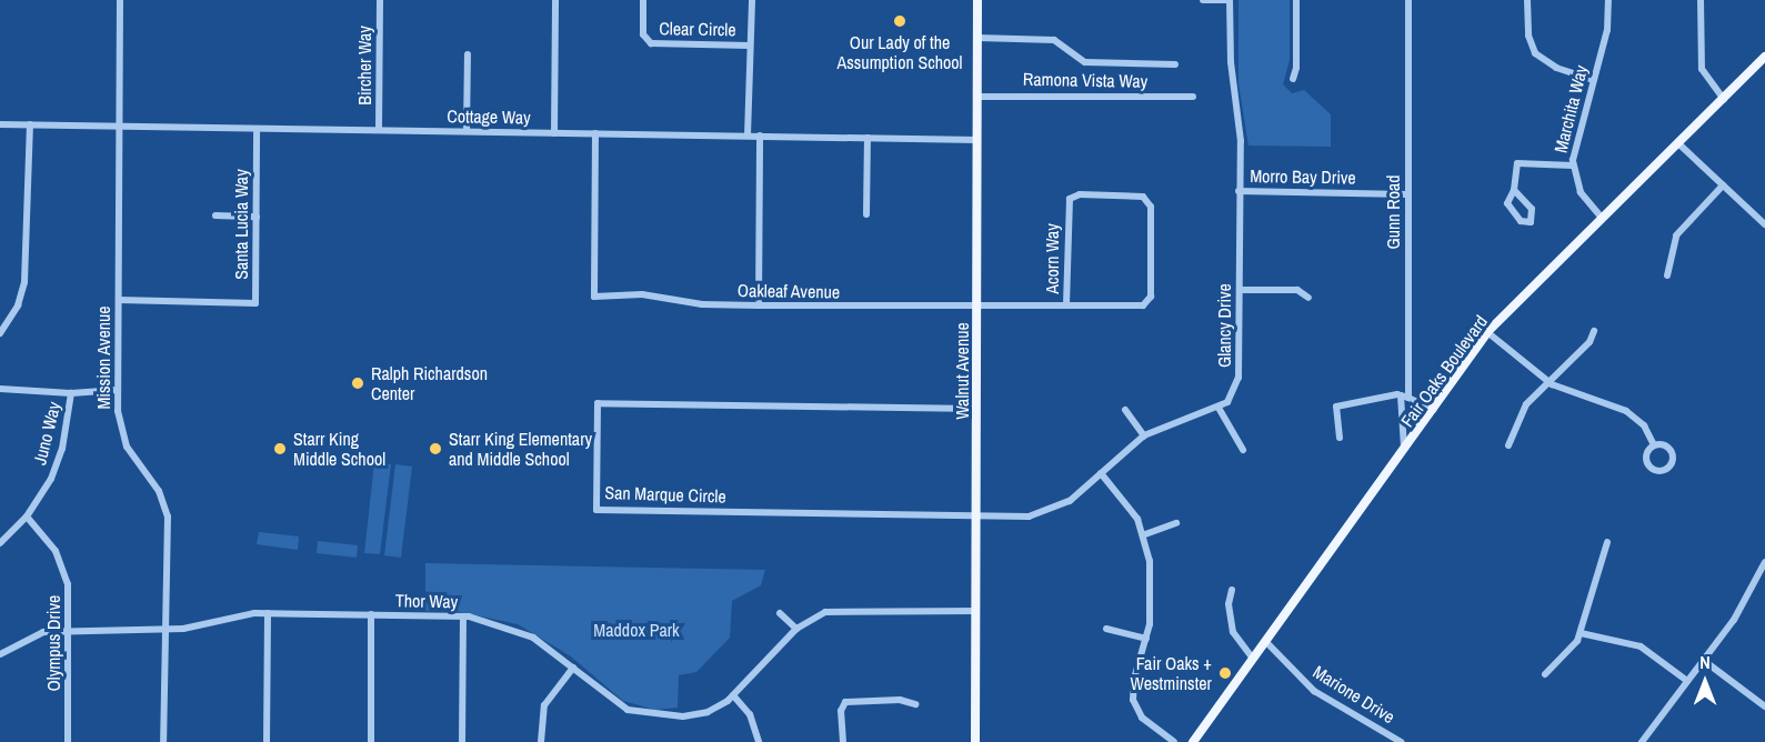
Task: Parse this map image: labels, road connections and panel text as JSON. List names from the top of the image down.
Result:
{
  "streets": {
    "main road": ["Walnut Avenue", "Fair Oaks Boulevard"],
    "street": [
      "Clear Circle",
      "Bircher Way",
      "Ramona Vista Way",
      "Marchita Way",
      "Cottage Way",
      "Morro Bay Drive",
      "Gunn Road",
      "Santa Lucia Way",
      "Acorn Way",
      "Oakleaf Avenue",
      "Glancy Drive",
      "Mission Avenue",
      "Juno Way",
      "San Marque Circle",
      "Thor Way",
      "Olympus Drive",
      "Marione Drive"
    ]
  },
  "crossings": [
    ["Bircher Way", "Cottage Way"],
    ["Ramona Vista Way", "Walnut Avenue"],
    ["Marchita Way", "Fair Oaks Boulevard"],
    ["Cottage Way", "Santa Lucia Way"],
    ["Cottage Way", "Oakleaf Avenue"],
    ["Cottage Way", "Mission Avenue"],
    ["Cottage Way", "Walnut Avenue"],
    ["Morro Bay Drive", "Gunn Road"],
    ["Morro Bay Drive", "Glancy Drive"],
    ["Gunn Road", "Fair Oaks Boulevard"],
    ["Santa Lucia Way", "Mission Avenue"],
    ["Acorn Way", "Oakleaf Avenue"],
    ["Oakleaf Avenue", "Walnut Avenue"],
    ["Mission Avenue", "Thor Way"],
    ["Walnut Avenue", "San Marque Circle"],
    ["Walnut Avenue", "Thor Way"],
    ["Fair Oaks Boulevard", "Marione Drive"],
    ["Juno Way", "Olympus Drive"],
    ["Thor Way", "Olympus Drive"]
  ],
  "parks": ["Maddox Park"],
  "places": [
    "Our Lady of the Assumption School",
    "Ralph Richardson Center",
    "Starr King Middle School",
    "Starr King Elementary and Middle School",
    "Fair Oaks + Westminster"
  ],
  "north": "top"
}
